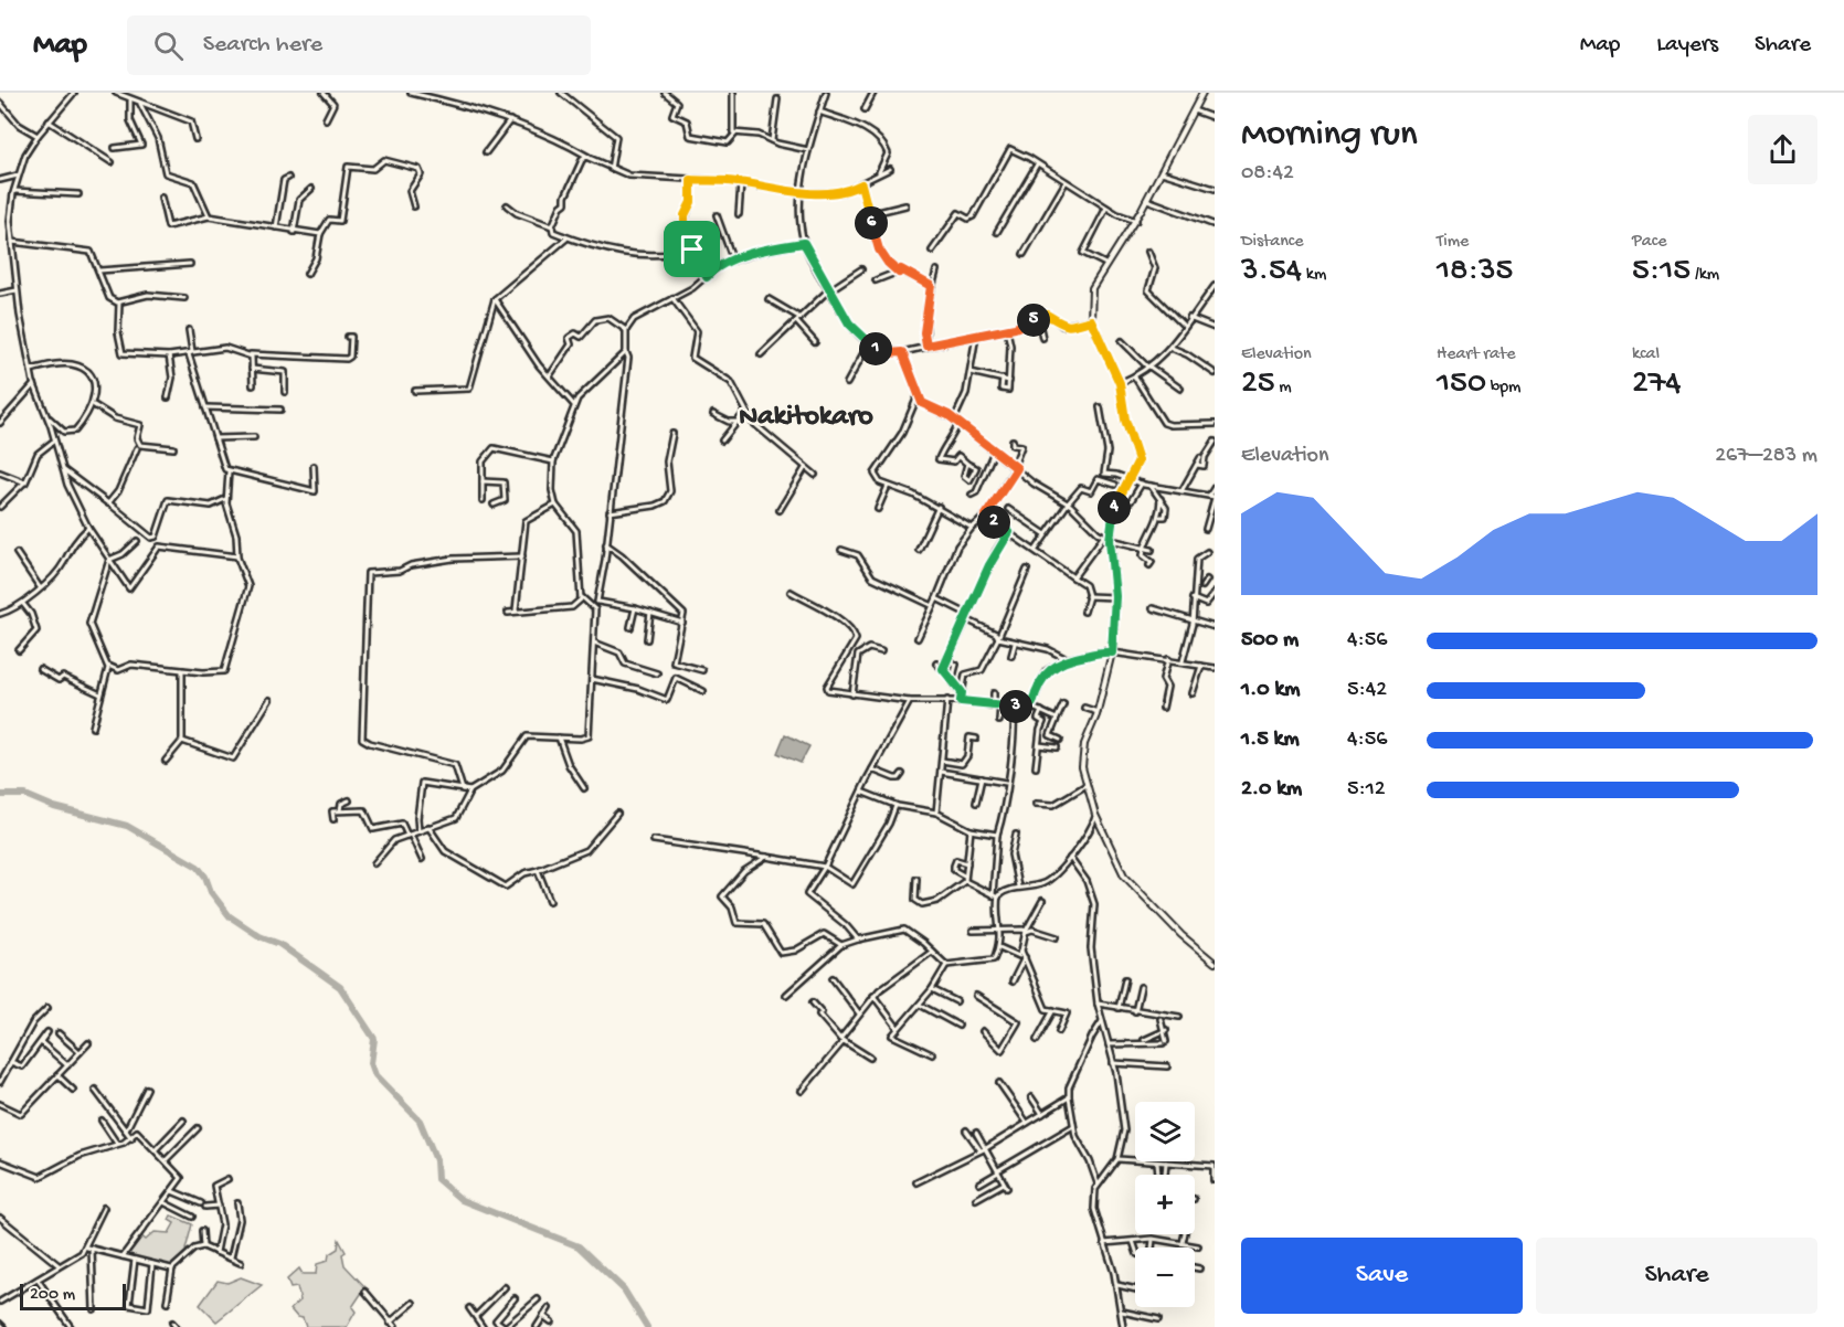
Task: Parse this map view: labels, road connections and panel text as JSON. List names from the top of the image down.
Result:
{
  "districts": ["Nakitokaro"],
  "scale_bar": "200 m",
  "page": {
    "header": "Map",
    "search": "Search here",
    "nav": ["Map", "Layers", "Share"],
    "heading": ["Morning run", "08:42"],
    "stats": [
      ["Distance", "3.54 km"],
      ["Time", "18:35"],
      ["Pace", "5:15 /km"],
      ["Elevation", "25 m"],
      ["Heart rate", "150 bpm"],
      ["kcal", "274"]
    ],
    "pins": [
      "6",
      "5",
      "1",
      "4",
      "2",
      "3"
    ],
    "chart": ["Elevation", "267–283 m"],
    "list": [
      {
        "name": "500 m",
        "note": "4:56"
      },
      {
        "name": "1.0 km",
        "note": "5:42"
      },
      {
        "name": "1.5 km",
        "note": "4:56"
      },
      {
        "name": "2.0 km",
        "note": "5:12"
      }
    ],
    "map_buttons": ["+", "−"],
    "buttons": ["Save", "Share"],
    "scale": "200 m"
  }
}
